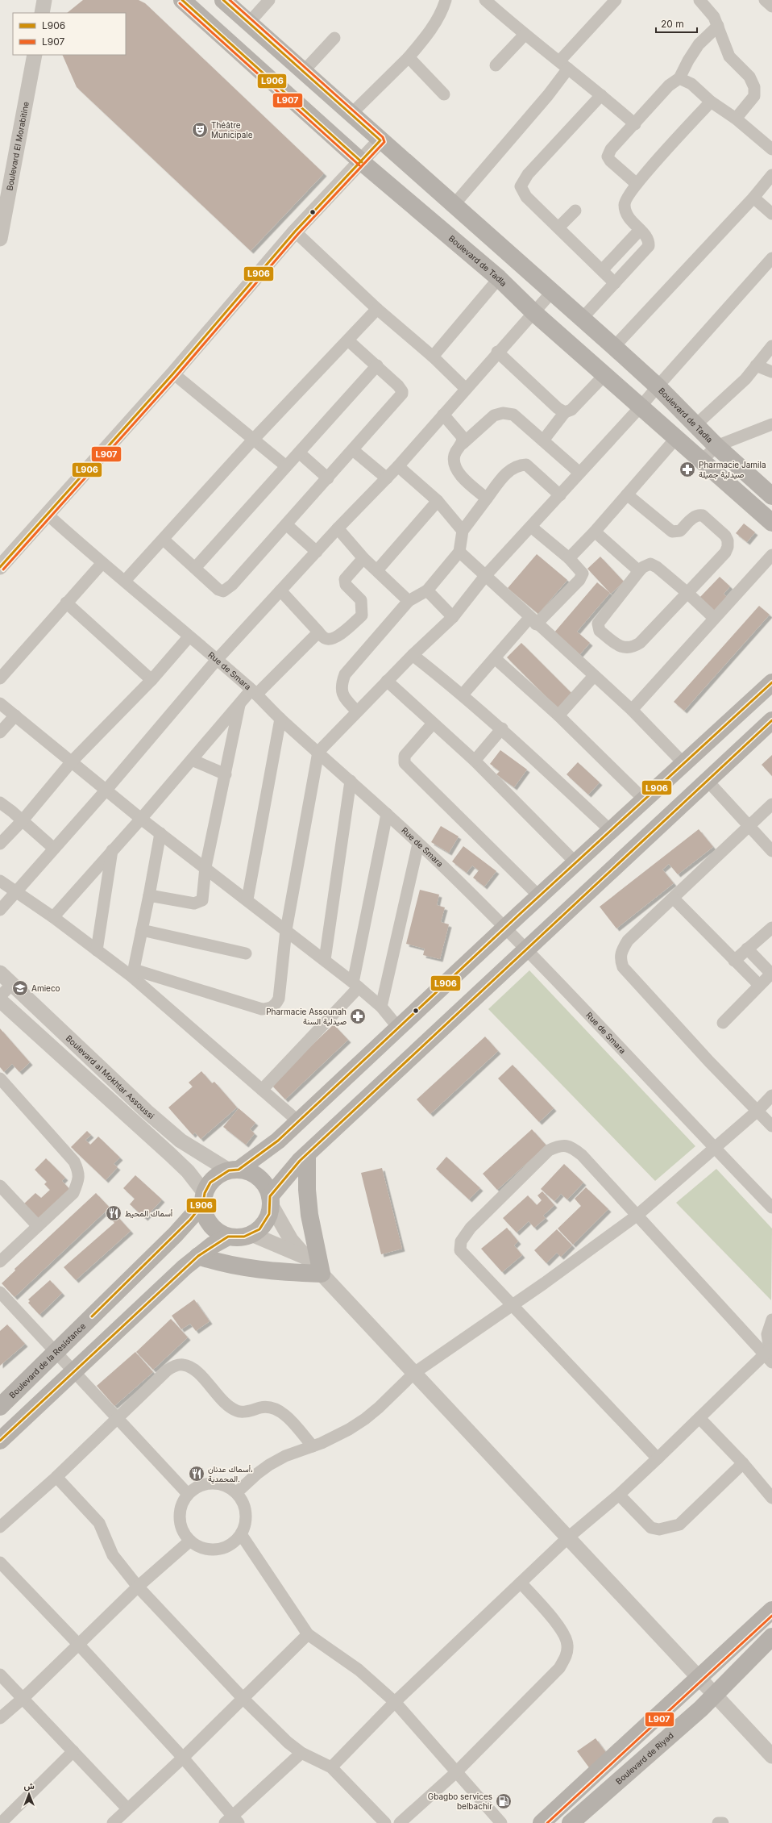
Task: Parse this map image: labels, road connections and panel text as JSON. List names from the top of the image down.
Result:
{
  "streets": {
    "main road": ["Boulevard de Tadla", "Boulevard de la Resistance", "Boulevard de Riyad"],
    "street": ["Boulevard El Morabitine", "Rue de Smara", "Boulevard al Mokhtar Assoussi"]
  },
  "crossings": [
    ["Boulevard al Mokhtar Assoussi", "Boulevard de la Resistance"]
  ],
  "places": {
    "theatre": ["Théâtre Municipale"],
    "pharmacy": ["Pharmacie Jamila صيدلية جميلة", "Pharmacie Assounah صيدلية السنة"],
    "school or university": ["Amieco"],
    "restaurant": ["أسماك المحيط", "أسماك عدنان، المحمدية."],
    "fuel station": ["Gbagbo services belbachir"]
  },
  "lines": ["transit line L906", "transit line L907"],
  "legend": ["L906", "L907"],
  "scale_bar": "20 m",
  "north": "top"
}
